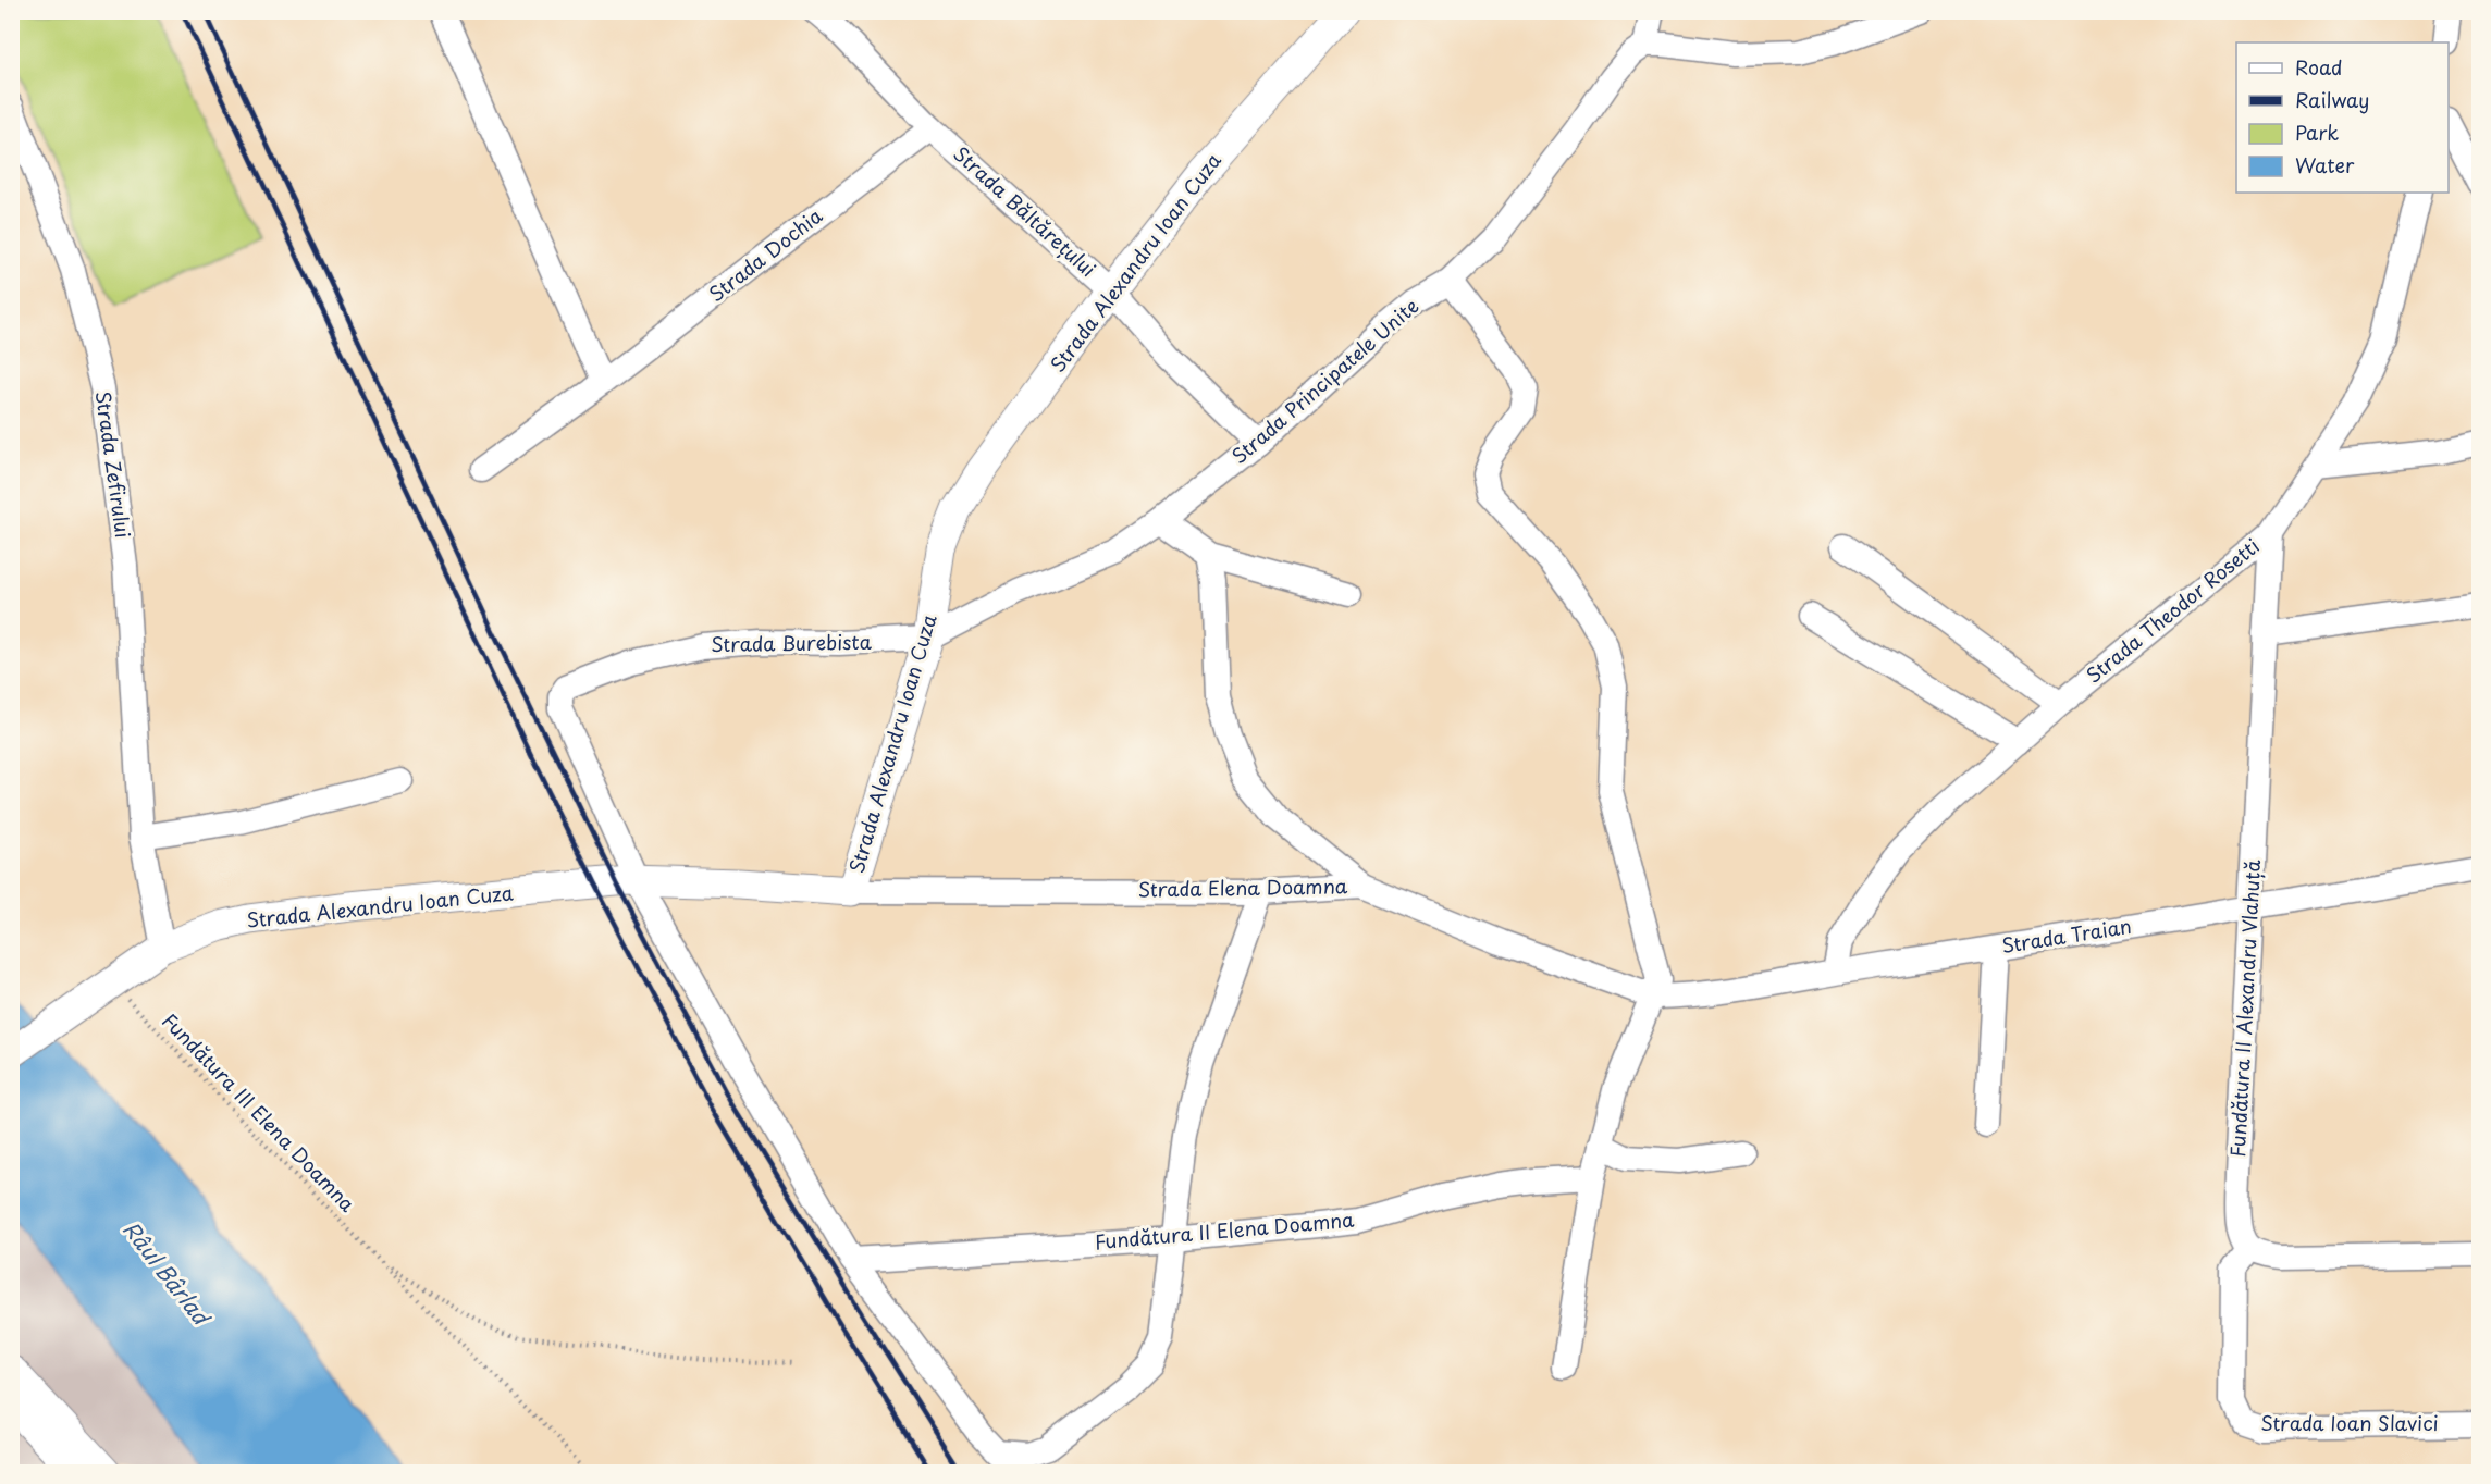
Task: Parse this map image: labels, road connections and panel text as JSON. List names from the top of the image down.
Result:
{
  "streets": {
    "street": [
      "Strada Băltărețului",
      "Strada Dochia",
      "Strada Alexandru Ioan Cuza",
      "Strada Principatele Unite",
      "Strada Zefirului",
      "Strada Theodor Rosetti",
      "Strada Burebista",
      "Strada Elena Doamna",
      "Strada Traian",
      "Fundătura II Alexandru Vlahuță",
      "Fundătura II Elena Doamna",
      "Strada Ioan Slavici"
    ],
    "path": ["Fundătura III Elena Doamna"]
  },
  "crossings": [
    ["Strada Băltărețului", "Strada Dochia"],
    ["Strada Băltărețului", "Strada Alexandru Ioan Cuza"],
    ["Strada Băltărețului", "Strada Principatele Unite"],
    ["Strada Alexandru Ioan Cuza", "Strada Principatele Unite"],
    ["Strada Alexandru Ioan Cuza", "Strada Zefirului"],
    ["Strada Alexandru Ioan Cuza", "Strada Burebista"],
    ["Strada Alexandru Ioan Cuza", "Strada Elena Doamna"],
    ["Strada Alexandru Ioan Cuza", "Fundătura III Elena Doamna"],
    ["Strada Principatele Unite", "Strada Burebista"],
    ["Strada Theodor Rosetti", "Strada Traian"],
    ["Strada Theodor Rosetti", "Fundătura II Alexandru Vlahuță"],
    ["Strada Elena Doamna", "Strada Traian"],
    ["Strada Traian", "Fundătura II Alexandru Vlahuță"],
    ["Fundătura II Alexandru Vlahuță", "Strada Ioan Slavici"]
  ],
  "water": ["Râul Bârlad"],
  "legend": [
    "Road",
    "Railway",
    "Park",
    "Water"
  ]
}
